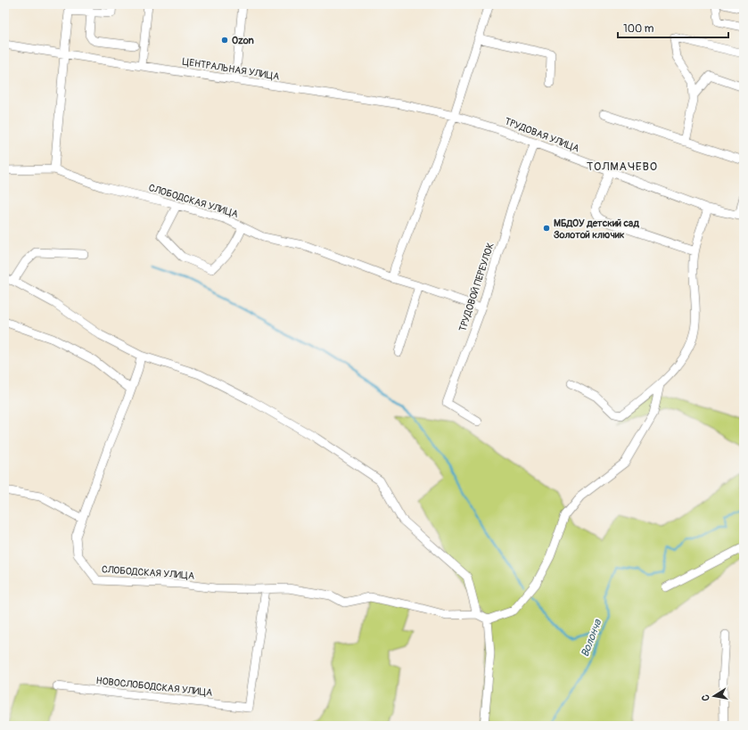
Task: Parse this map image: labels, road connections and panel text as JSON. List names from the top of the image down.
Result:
{
  "streets": {
    "street": [
      "ЦЕНТРАЛЬНАЯ УЛИЦА",
      "ТРУДОВАЯ УЛИЦА",
      "СЛОБОДСКАЯ УЛИЦА",
      "ТРУДОВОЙ ПЕРЕУЛОК",
      "НОВОСЛОБОДСКАЯ УЛИЦА"
    ]
  },
  "crossings": [
    ["ЦЕНТРАЛЬНАЯ УЛИЦА", "ТРУДОВАЯ УЛИЦА"],
    ["ТРУДОВАЯ УЛИЦА", "ТРУДОВОЙ ПЕРЕУЛОК"],
    ["СЛОБОДСКАЯ УЛИЦА", "НОВОСЛОБОДСКАЯ УЛИЦА"]
  ],
  "districts": ["ТОЛМАЧЕВО"],
  "water": ["Волонча"],
  "places": ["Ozon", "МБДОУ детский сад Золотой ключик"],
  "scale_bar": "100 m",
  "north": "left"
}
